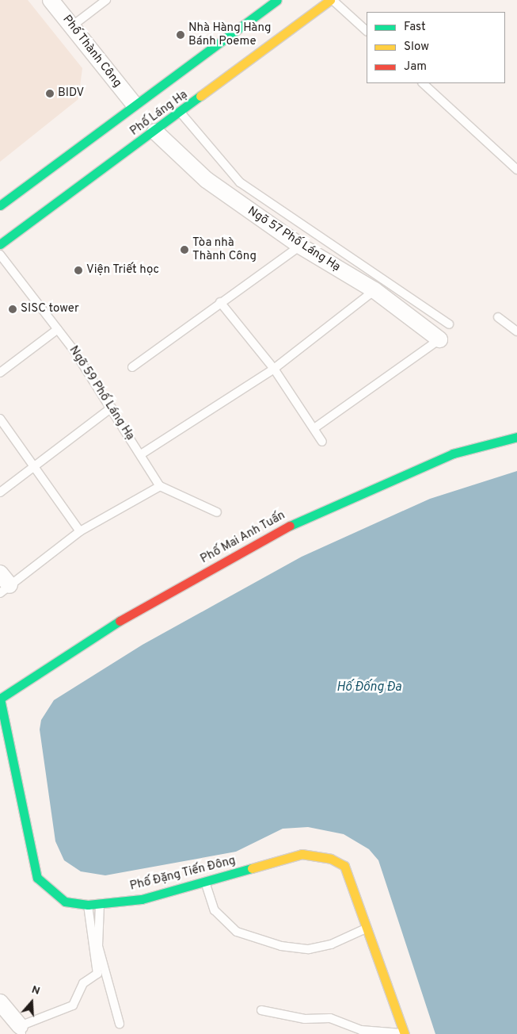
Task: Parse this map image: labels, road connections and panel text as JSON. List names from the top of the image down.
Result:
{
  "streets": {
    "street": [
      "Phố Thành Công",
      "Phố Láng Hạ",
      "Ngõ 57 Phố Láng Hạ",
      "Phố Mai Anh Tuấn",
      "Phố Đặng Tiến Đông"
    ],
    "lane": ["Ngõ 59 Phố Láng Hạ"]
  },
  "crossings": [
    ["Phố Thành Công", "Phố Láng Hạ"],
    ["Phố Láng Hạ", "Ngõ 57 Phố Láng Hạ"],
    ["Phố Mai Anh Tuấn", "Phố Đặng Tiến Đông"]
  ],
  "water": ["Hố Đống Đa"],
  "places": [
    "Nhà Hàng Hàng Bánh Poeme",
    "BIDV",
    "Tòa nhà Thành Công",
    "Viện Triết học",
    "SISC tower"
  ],
  "legend": ["Fast", "Slow", "Jam"],
  "north": "top"
}
